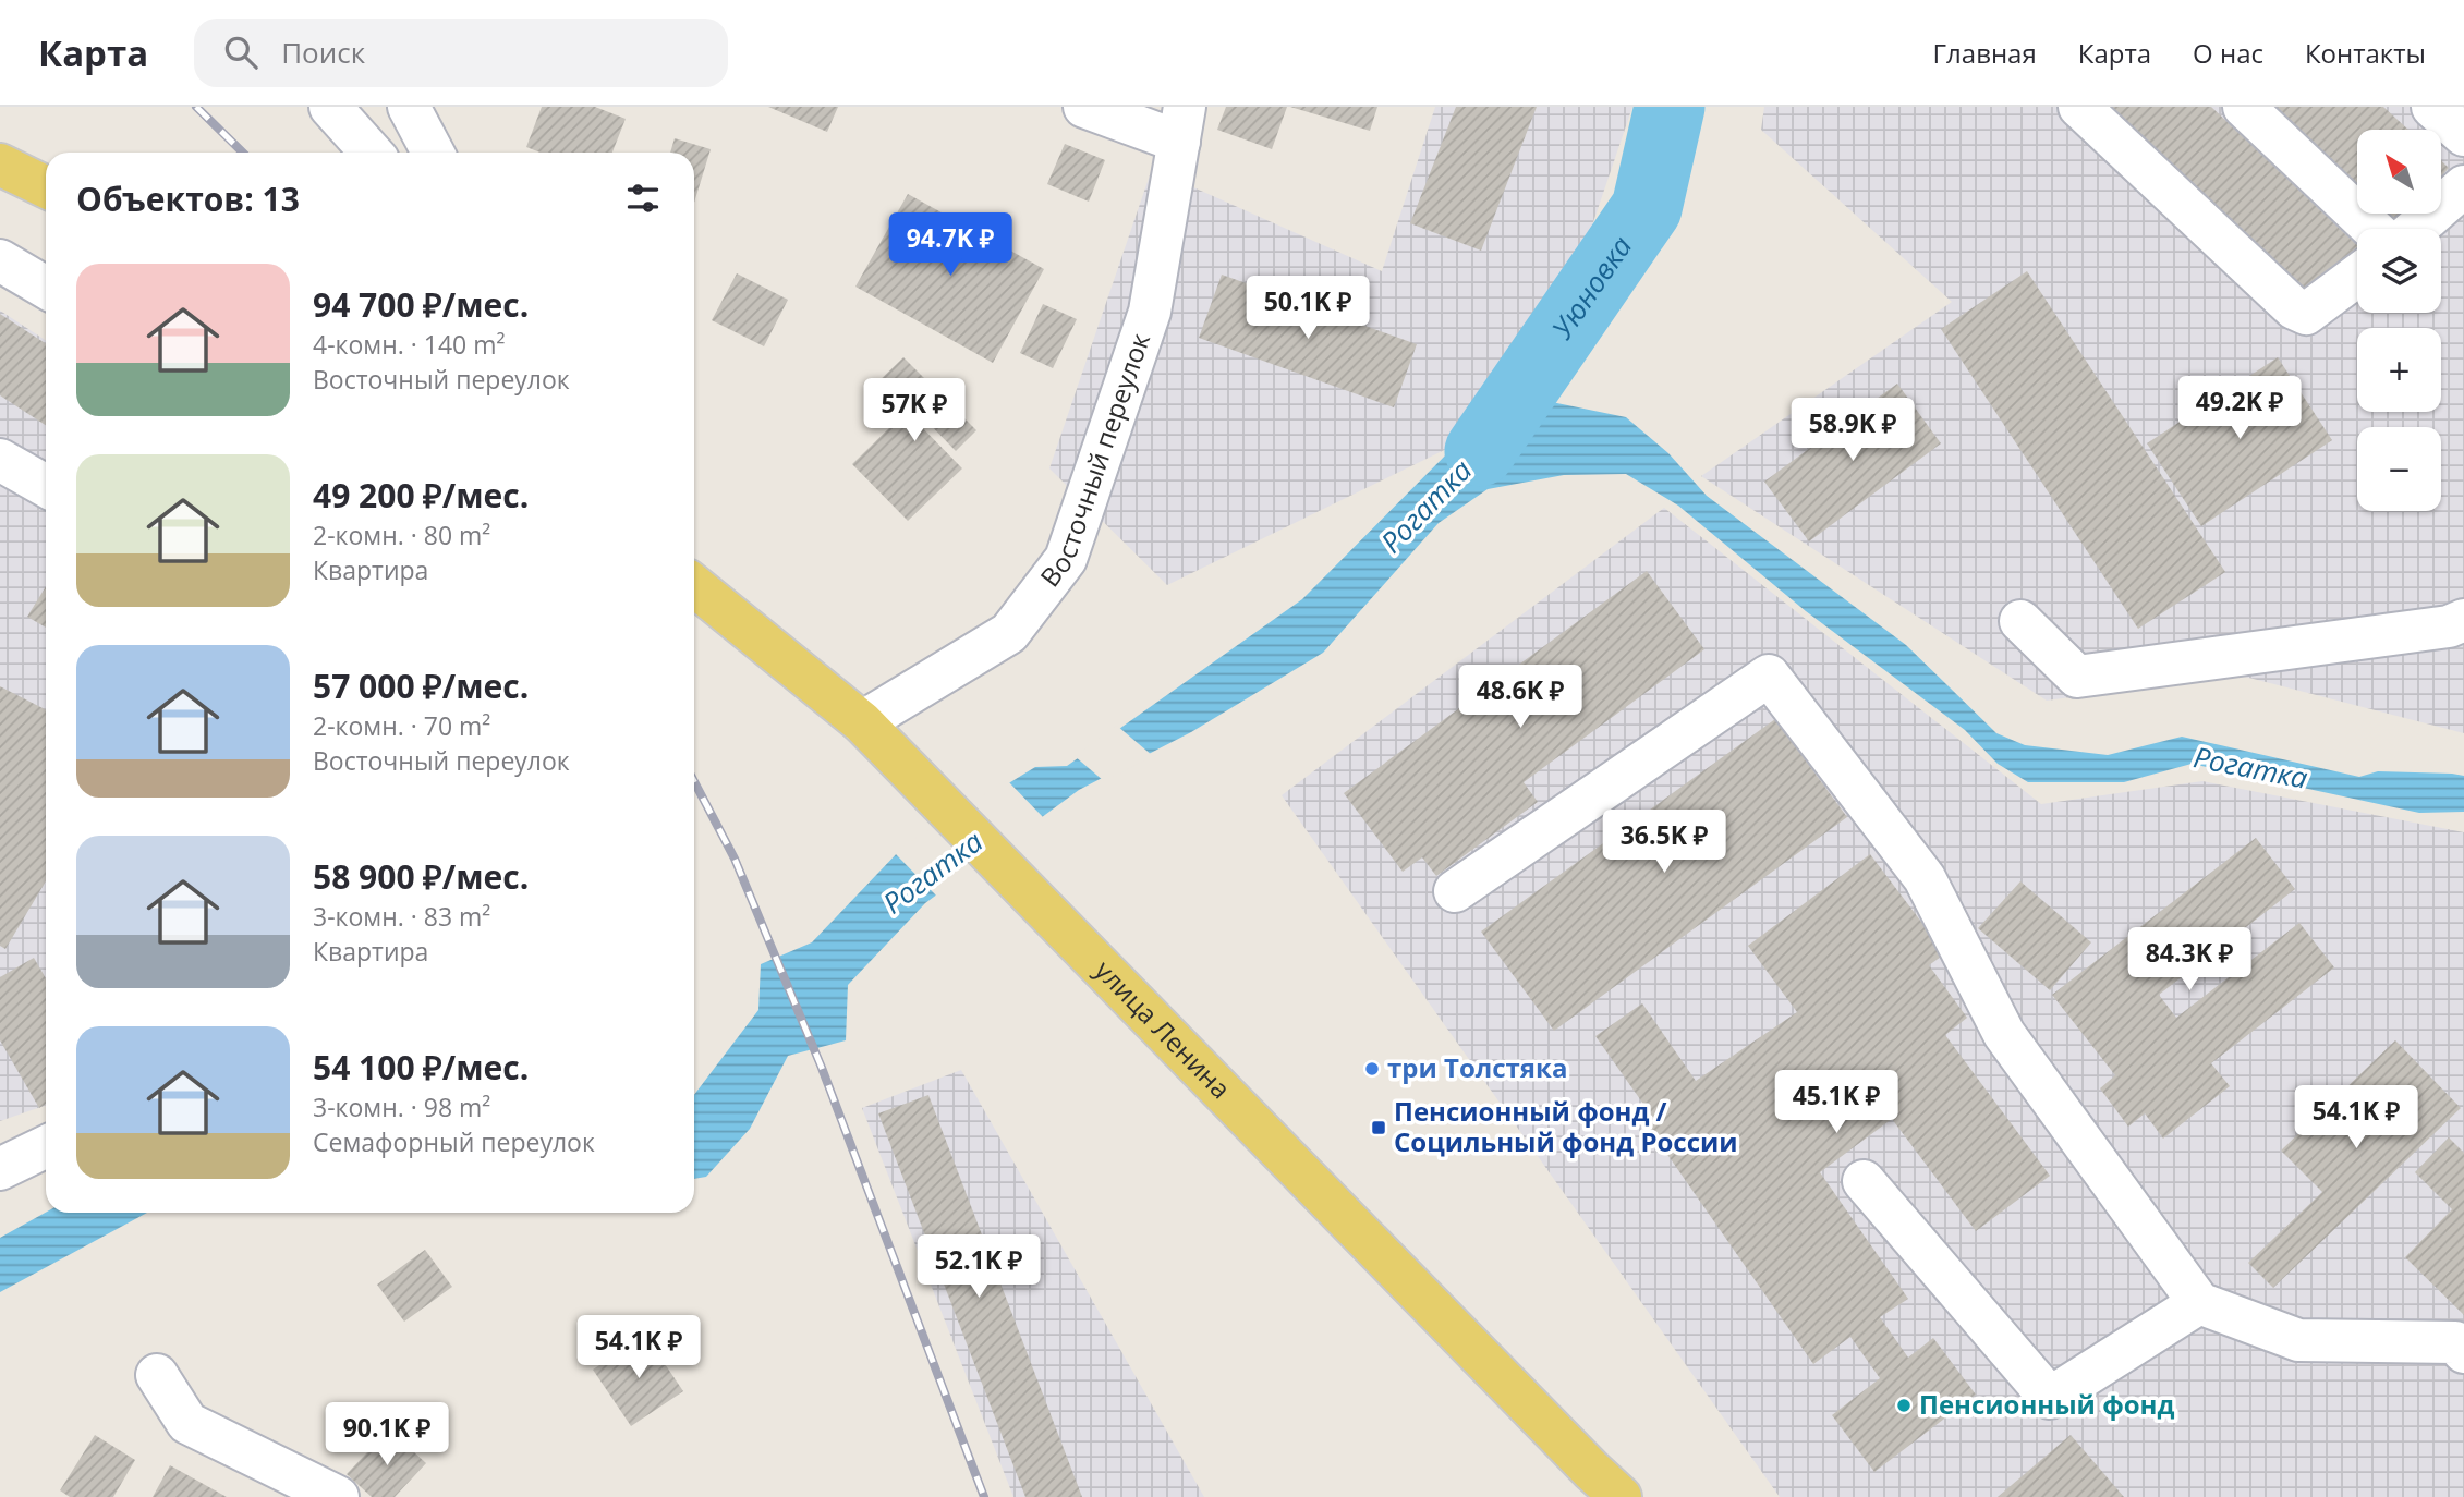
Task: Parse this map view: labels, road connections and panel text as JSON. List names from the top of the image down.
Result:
{
  "streets": {
    "main road": ["улица Ленина"],
    "street": ["Восточный переулок"]
  },
  "crossings": [
    ["Восточный переулок", "улица Ленина"]
  ],
  "water": ["Уюновка", "Рогатка"],
  "places": {
    "other": ["три Толстяка", "Пенсионный фонд"],
    "transit": ["Пенсионный фонд / Социльный фонд России"]
  },
  "north": "top left",
  "page": {
    "header": "Карта",
    "search": "Поиск",
    "nav": [
      "Главная",
      "Карта",
      "О нас",
      "Контакты"
    ],
    "map_buttons": ["+", "−"],
    "heading": "Объектов: 13",
    "price": [
      "94.7K ₽",
      "50.1K ₽",
      "49.2K ₽",
      "57K ₽",
      "58.9K ₽",
      "48.6K ₽",
      "36.5K ₽",
      "84.3K ₽",
      "45.1K ₽",
      "54.1K ₽",
      "52.1K ₽",
      "54.1K ₽",
      "90.1K ₽"
    ],
    "list": [
      {
        "name": "94 700 ₽/мес.",
        "note": "4-комн. · 140 m² · Восточный переулок"
      },
      {
        "name": "49 200 ₽/мес.",
        "note": "2-комн. · 80 m² · Квартира"
      },
      {
        "name": "57 000 ₽/мес.",
        "note": "2-комн. · 70 m² · Восточный переулок"
      },
      {
        "name": "58 900 ₽/мес.",
        "note": "3-комн. · 83 m² · Квартира"
      },
      {
        "name": "54 100 ₽/мес.",
        "note": "3-комн. · 98 m² · Семафорный переулок"
      }
    ]
  }
}
